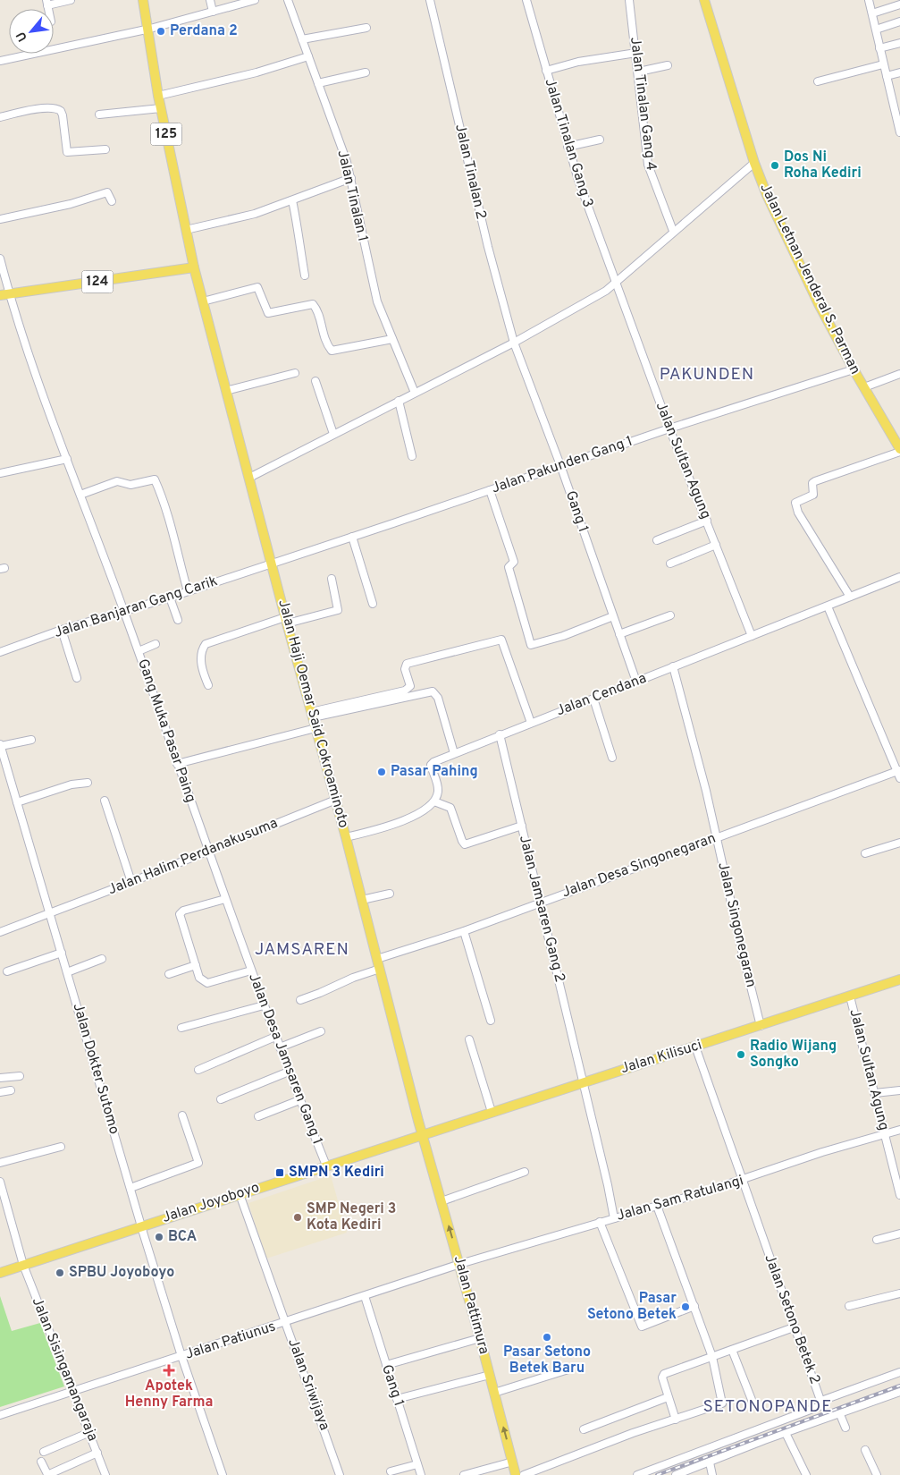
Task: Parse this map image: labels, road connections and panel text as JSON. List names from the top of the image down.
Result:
{
  "streets": {
    "main road": [
      "125",
      "Jalan Letnan Jenderal S. Parman",
      "124",
      "Jalan Haji Oemar Said Cokroaminoto",
      "Jalan Kilisuci",
      "Jalan Joyoboyo",
      "Jalan Pattimura"
    ],
    "street": [
      "Jalan Tinalan Gang 4",
      "Jalan Tinalan Gang 3",
      "Jalan Tinalan 2",
      "Jalan Tinalan 1",
      "Jalan Sultan Agung",
      "Jalan Pakunden Gang 1",
      "Gang 1",
      "Jalan Banjaran Gang Carik",
      "Jalan Cendana",
      "Gang Muka Pasar Paing",
      "Jalan Halim Perdanakusuma",
      "Jalan Desa Singonegaran",
      "Jalan Jamsaren Gang 2",
      "Jalan Singonegaran",
      "Jalan Desa Jamsaren Gang 1",
      "Jalan Dokter Sutomo",
      "Jalan Sam Ratulangi",
      "Jalan Setono Betek 2",
      "Jalan Patiunus",
      "Jalan Sisingamangaraja",
      "Jalan Sriwijaya"
    ]
  },
  "crossings": [
    ["125", "124"],
    ["125", "Jalan Haji Oemar Said Cokroaminoto"],
    ["Jalan Tinalan Gang 3", "Jalan Sultan Agung"],
    ["Jalan Tinalan 2", "Gang 1"],
    ["Jalan Letnan Jenderal S. Parman", "Jalan Pakunden Gang 1"],
    ["124", "Jalan Haji Oemar Said Cokroaminoto"],
    ["124", "Gang Muka Pasar Paing"],
    ["Jalan Sultan Agung", "Jalan Pakunden Gang 1"],
    ["Jalan Sultan Agung", "Jalan Cendana"],
    ["Jalan Sultan Agung", "Jalan Kilisuci"],
    ["Jalan Sultan Agung", "Jalan Sam Ratulangi"],
    ["Jalan Pakunden Gang 1", "Gang 1"],
    ["Jalan Pakunden Gang 1", "Jalan Banjaran Gang Carik"],
    ["Jalan Pakunden Gang 1", "Jalan Haji Oemar Said Cokroaminoto"],
    ["Gang 1", "Jalan Cendana"],
    ["Gang 1", "Jalan Patiunus"],
    ["Jalan Banjaran Gang Carik", "Jalan Haji Oemar Said Cokroaminoto"],
    ["Jalan Banjaran Gang Carik", "Gang Muka Pasar Paing"],
    ["Jalan Cendana", "Jalan Jamsaren Gang 2"],
    ["Jalan Cendana", "Jalan Singonegaran"],
    ["Jalan Haji Oemar Said Cokroaminoto", "Jalan Halim Perdanakusuma"],
    ["Jalan Haji Oemar Said Cokroaminoto", "Jalan Desa Singonegaran"],
    ["Jalan Haji Oemar Said Cokroaminoto", "Jalan Kilisuci"],
    ["Jalan Haji Oemar Said Cokroaminoto", "Jalan Joyoboyo"],
    ["Jalan Haji Oemar Said Cokroaminoto", "Jalan Pattimura"],
    ["Gang Muka Pasar Paing", "Jalan Halim Perdanakusuma"],
    ["Gang Muka Pasar Paing", "Jalan Desa Jamsaren Gang 1"],
    ["Jalan Halim Perdanakusuma", "Jalan Desa Jamsaren Gang 1"],
    ["Jalan Halim Perdanakusuma", "Jalan Dokter Sutomo"],
    ["Jalan Desa Singonegaran", "Jalan Jamsaren Gang 2"],
    ["Jalan Desa Singonegaran", "Jalan Singonegaran"],
    ["Jalan Jamsaren Gang 2", "Jalan Kilisuci"],
    ["Jalan Jamsaren Gang 2", "Jalan Sam Ratulangi"],
    ["Jalan Singonegaran", "Jalan Kilisuci"],
    ["Jalan Kilisuci", "Jalan Joyoboyo"],
    ["Jalan Kilisuci", "Jalan Pattimura"],
    ["Jalan Kilisuci", "Jalan Setono Betek 2"],
    ["Jalan Desa Jamsaren Gang 1", "Jalan Joyoboyo"],
    ["Jalan Dokter Sutomo", "Jalan Joyoboyo"],
    ["Jalan Dokter Sutomo", "Jalan Patiunus"],
    ["Jalan Sam Ratulangi", "Jalan Pattimura"],
    ["Jalan Sam Ratulangi", "Jalan Setono Betek 2"],
    ["Jalan Sam Ratulangi", "Jalan Patiunus"],
    ["Jalan Joyoboyo", "Jalan Pattimura"],
    ["Jalan Joyoboyo", "Jalan Sisingamangaraja"],
    ["Jalan Joyoboyo", "Jalan Sriwijaya"],
    ["Jalan Pattimura", "Jalan Patiunus"],
    ["Jalan Patiunus", "Jalan Sisingamangaraja"],
    ["Jalan Patiunus", "Jalan Sriwijaya"]
  ],
  "one_way": ["Jalan Pattimura"],
  "districts": ["PAKUNDEN", "JAMSAREN", "SETONOPANDE"],
  "places": {
    "other": [
      "Perdana 2",
      "Dos Ni Roha Kediri",
      "Pasar Pahing",
      "Radio Wijang Songko",
      "SMP Negeri 3 Kota Kediri",
      "BCA",
      "SPBU Joyoboyo",
      "Pasar Setono Betek",
      "Pasar Setono Betek Baru"
    ],
    "transit": ["SMPN 3 Kediri"],
    "health": ["Apotek Henny Farma"]
  },
  "north": "bottom left"
}
